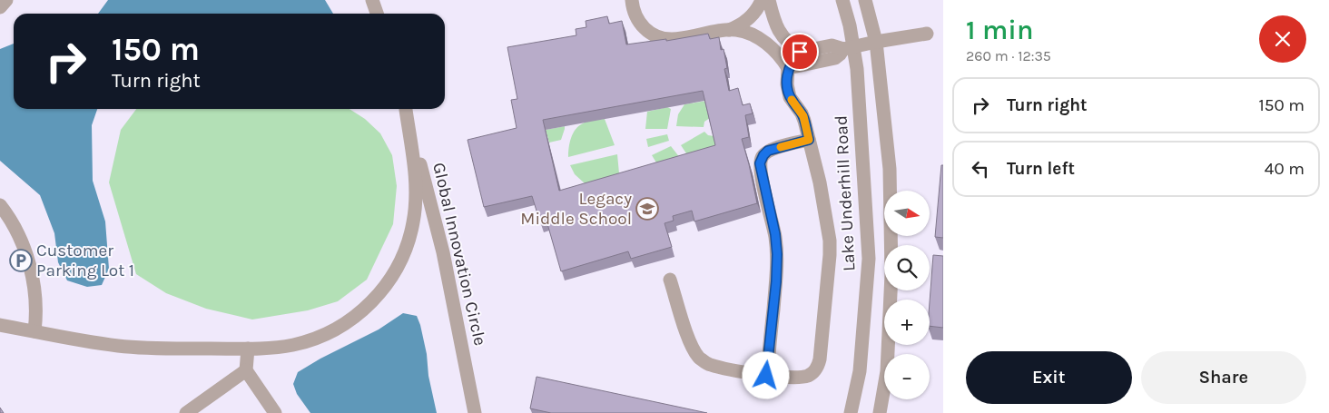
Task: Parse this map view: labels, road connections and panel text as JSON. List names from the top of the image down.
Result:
{
  "streets": {
    "street": ["Lake Underhill Road", "Global Innovation Circle"]
  },
  "places": {
    "school or university": ["Legacy Middle School"],
    "parking": ["Customer Parking Lot 1"]
  },
  "north": "right",
  "page": {
    "heading": ["1 min", "260 m · 12:35"],
    "turn": ["150 m", "Turn right"],
    "list": [
      {
        "name": "Turn right",
        "value": "150 m"
      },
      {
        "name": "Turn left",
        "value": "40 m"
      }
    ],
    "map_buttons": ["+", "−"],
    "buttons": ["Exit", "Share"]
  }
}
